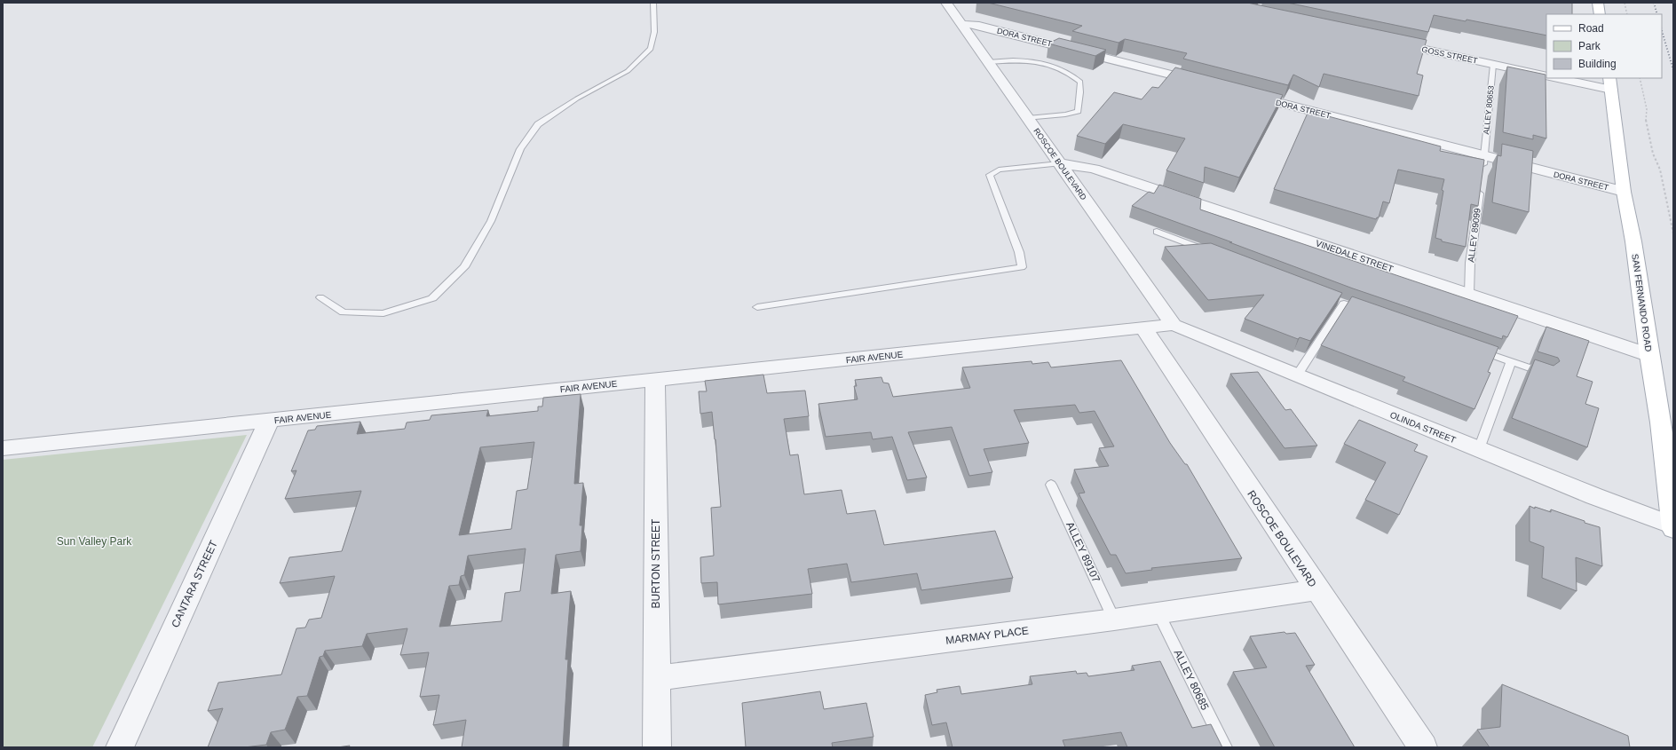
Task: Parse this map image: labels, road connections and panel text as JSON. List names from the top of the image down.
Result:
{
  "streets": {
    "main road": ["SAN FERNANDO ROAD"],
    "street": [
      "DORA STREET",
      "GOSS STREET",
      "ROSCOE BOULEVARD",
      "VINEDALE STREET",
      "FAIR AVENUE",
      "OLINDA STREET",
      "BURTON STREET",
      "CANTARA STREET",
      "MARMAY PLACE"
    ],
    "lane": [
      "ALLEY 80653",
      "ALLEY 89099",
      "ALLEY 89107",
      "ALLEY 80685"
    ]
  },
  "crossings": [
    ["DORA STREET", "ALLEY 80653"],
    ["DORA STREET", "ROSCOE BOULEVARD"],
    ["DORA STREET", "SAN FERNANDO ROAD"],
    ["GOSS STREET", "ALLEY 80653"],
    ["ROSCOE BOULEVARD", "VINEDALE STREET"],
    ["ROSCOE BOULEVARD", "FAIR AVENUE"],
    ["ROSCOE BOULEVARD", "OLINDA STREET"],
    ["ROSCOE BOULEVARD", "MARMAY PLACE"],
    ["ALLEY 89099", "VINEDALE STREET"],
    ["VINEDALE STREET", "SAN FERNANDO ROAD"],
    ["SAN FERNANDO ROAD", "OLINDA STREET"],
    ["FAIR AVENUE", "OLINDA STREET"],
    ["FAIR AVENUE", "BURTON STREET"],
    ["FAIR AVENUE", "CANTARA STREET"],
    ["ALLEY 89107", "MARMAY PLACE"],
    ["BURTON STREET", "MARMAY PLACE"],
    ["MARMAY PLACE", "ALLEY 80685"]
  ],
  "parks": ["Sun Valley Park"],
  "legend": ["Road", "Park", "Building"]
}
